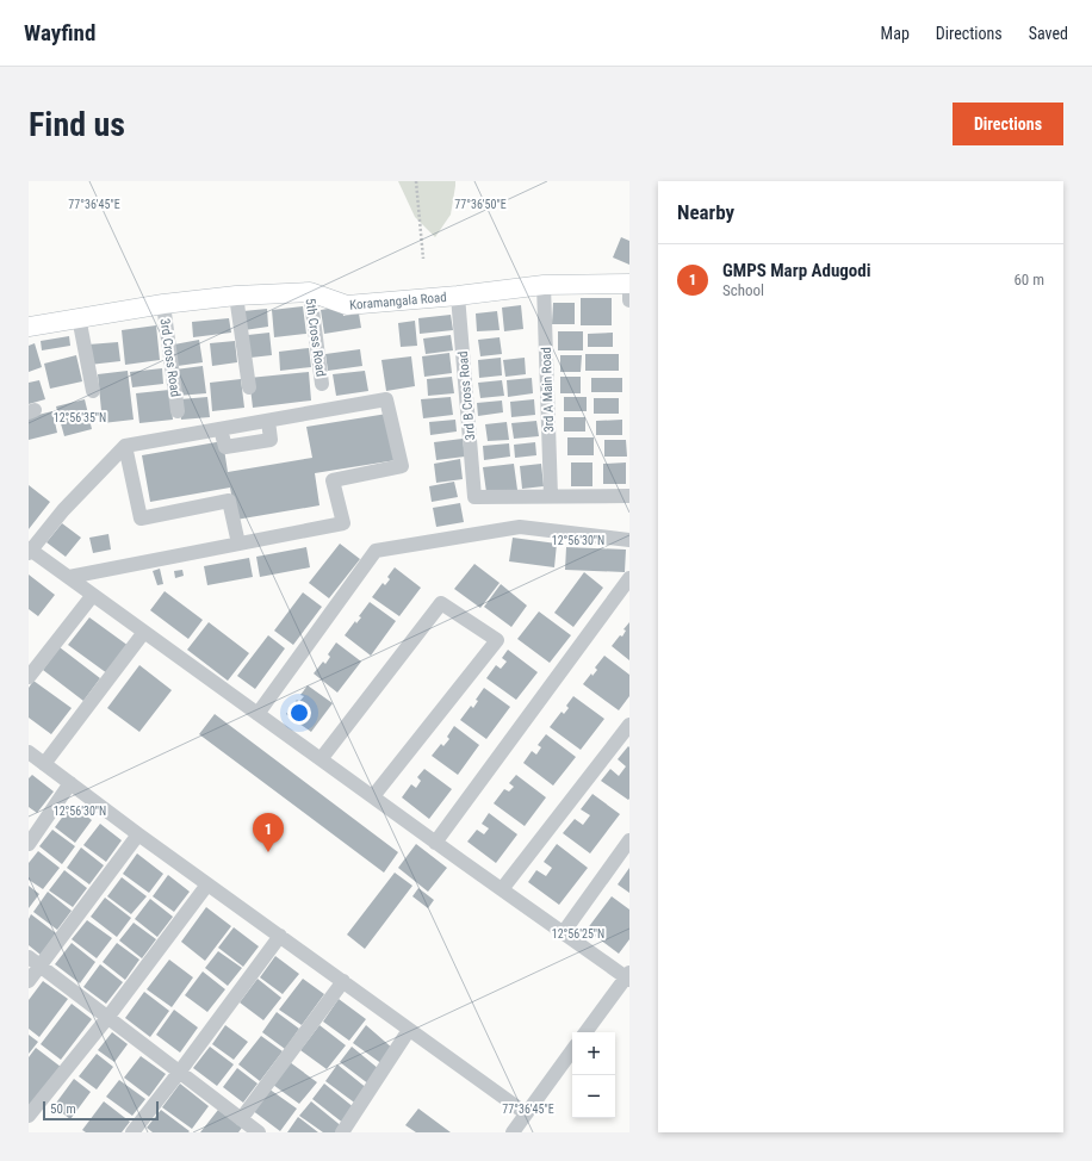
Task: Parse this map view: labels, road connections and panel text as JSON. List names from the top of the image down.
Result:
{
  "streets": {
    "street": [
      "Koramangala Road",
      "5th Cross Road",
      "3rd Cross Road",
      "3rd A Main Road",
      "3rd B Cross Road"
    ]
  },
  "crossings": [
    ["Koramangala Road", "5th Cross Road"],
    ["Koramangala Road", "3rd Cross Road"],
    ["Koramangala Road", "3rd A Main Road"],
    ["Koramangala Road", "3rd B Cross Road"],
    ["3rd A Main Road", "3rd B Cross Road"]
  ],
  "scale_bar": "50 m",
  "page": {
    "header": "Wayfind",
    "nav": ["Map", "Directions", "Saved"],
    "buttons": "Directions",
    "title": "Find us",
    "heading": "Nearby",
    "list": [
      {
        "mark": "1",
        "name": "GMPS Marp Adugodi",
        "note": "School",
        "value": "60 m"
      }
    ],
    "pins": "1",
    "map_buttons": ["+", "−"],
    "scale": "50 m"
  },
  "coordinates": [
    "77°36'45\"E",
    "77°36'50\"E",
    "12°56'35\"N",
    "12°56'30\"N",
    "12°56'25\"N"
  ]
}
